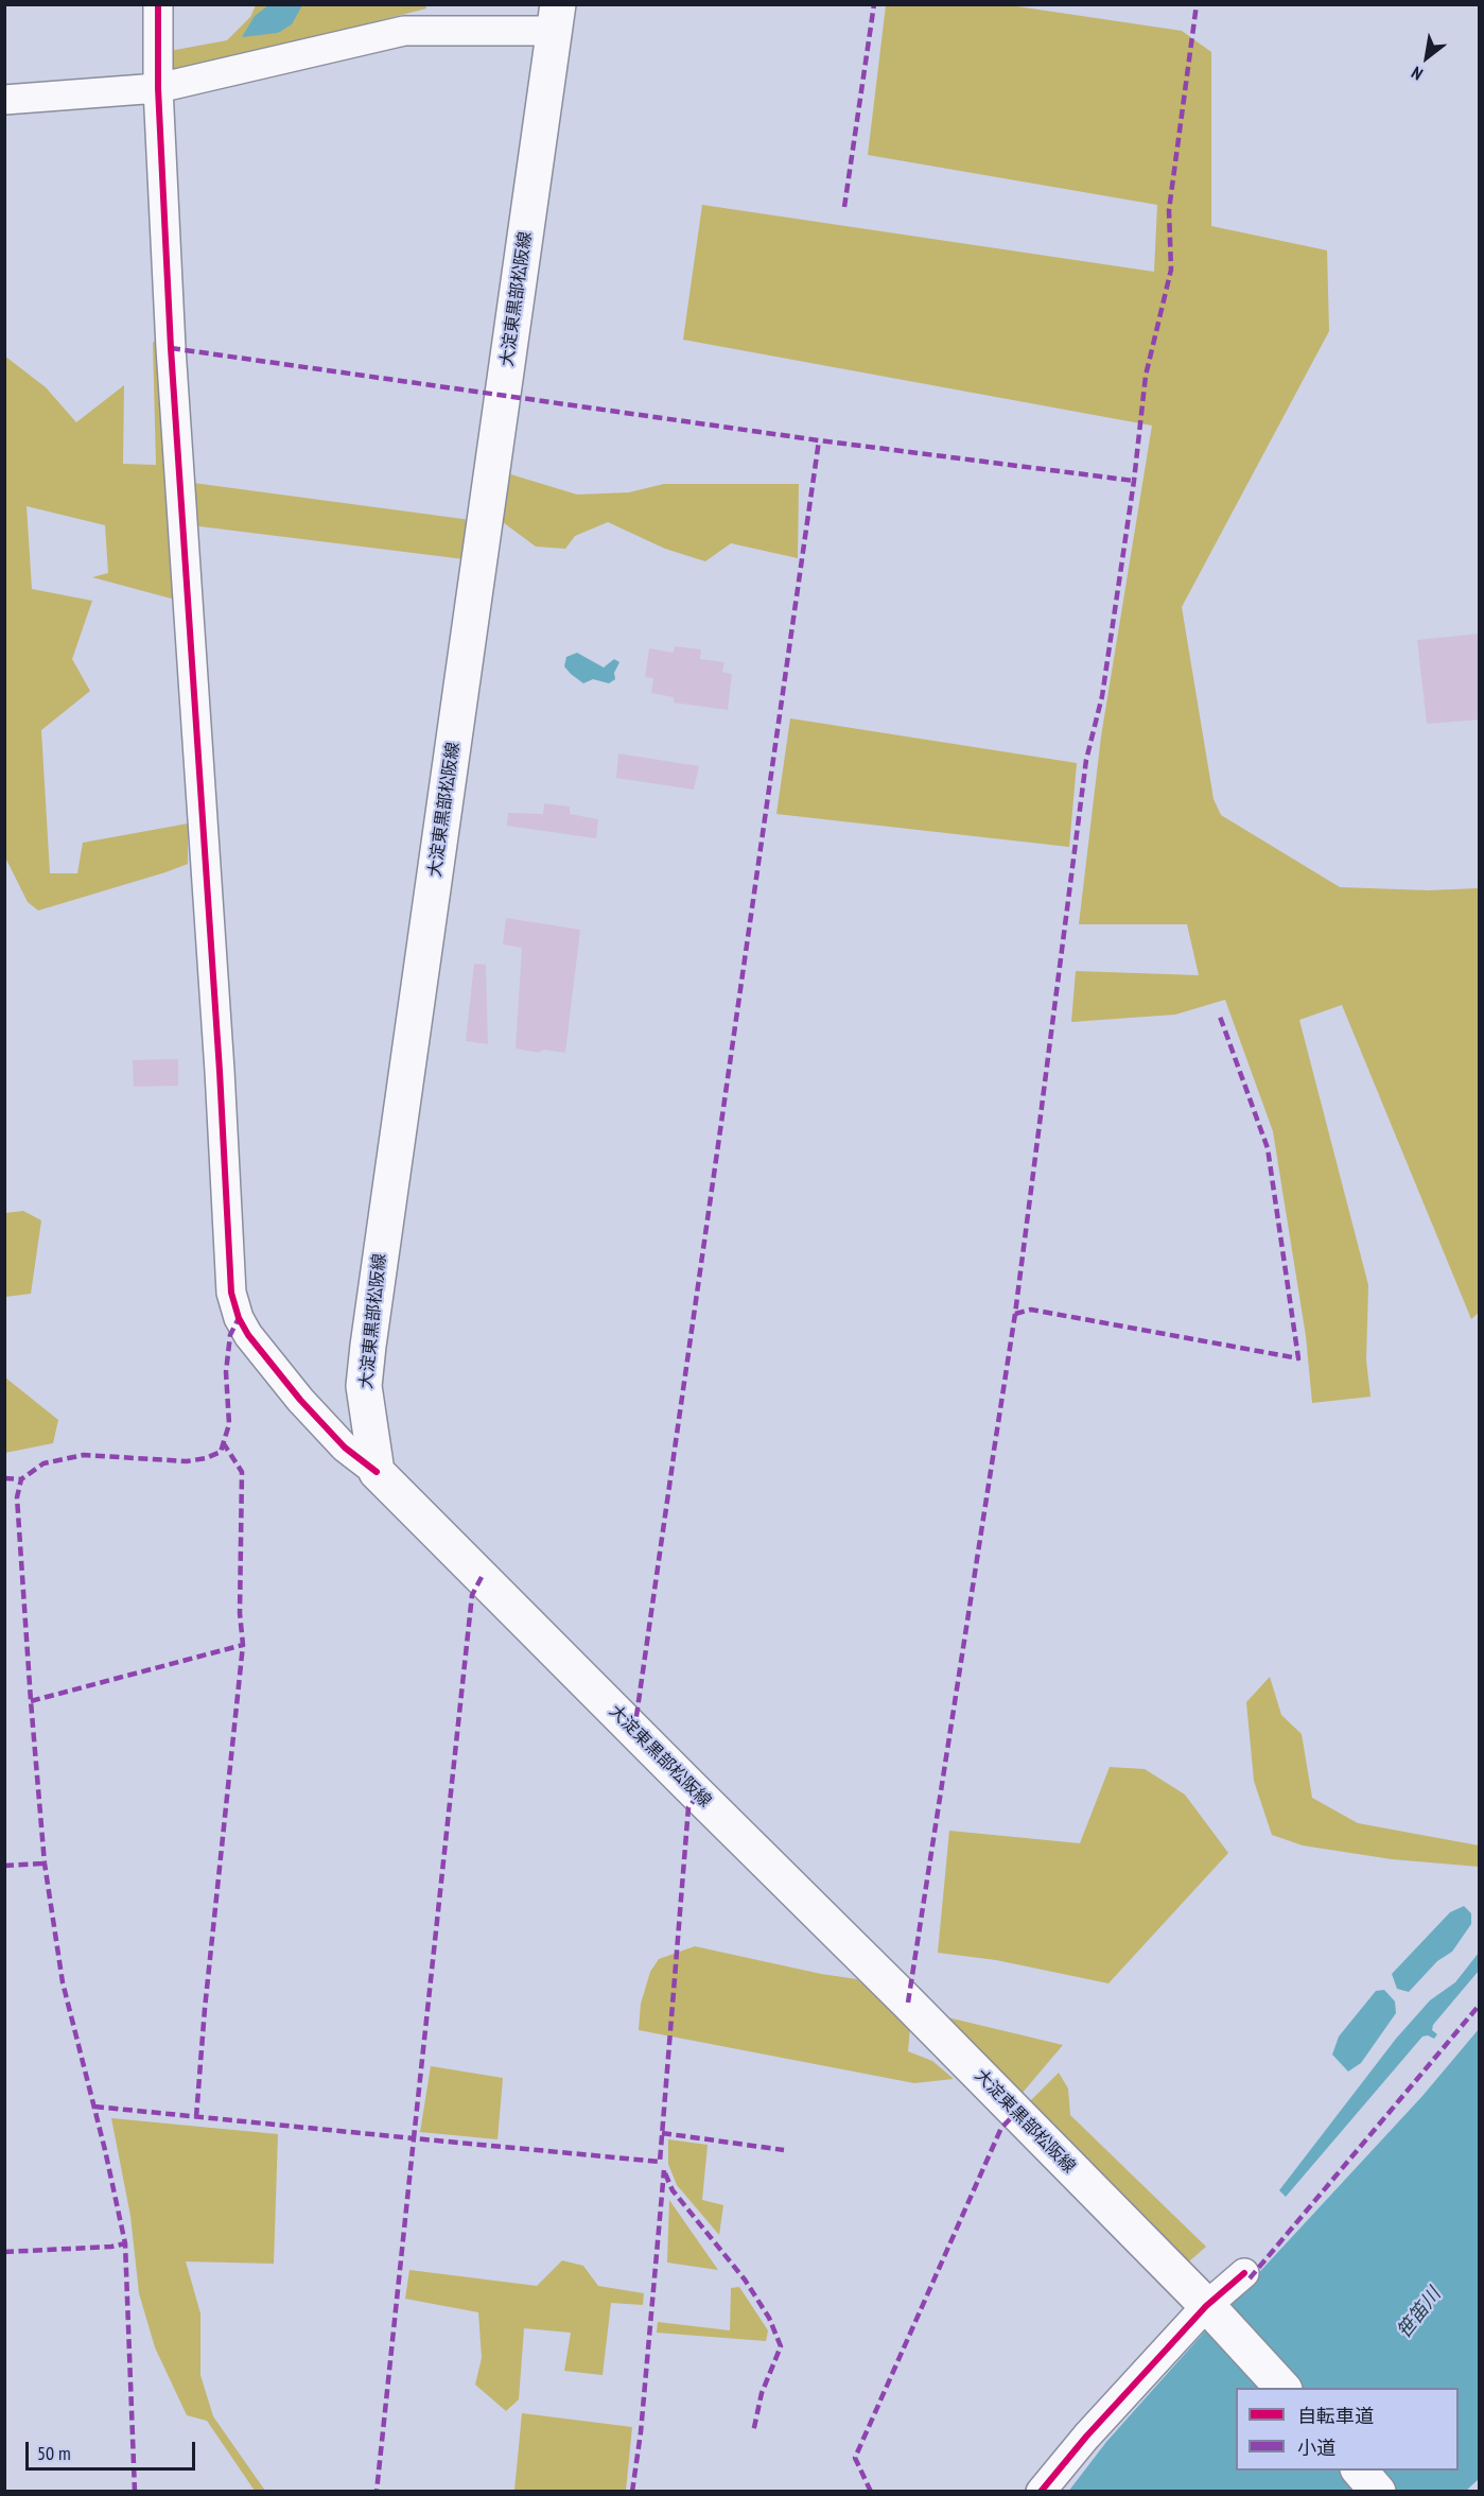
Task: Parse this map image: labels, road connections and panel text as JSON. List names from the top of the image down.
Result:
{
  "streets": {
    "main road": ["大淀東黒部松阪線"]
  },
  "water": ["笹笛川"],
  "legend": ["自転車道", "小道"],
  "scale_bar": "50 m",
  "north": "bottom left"
}
